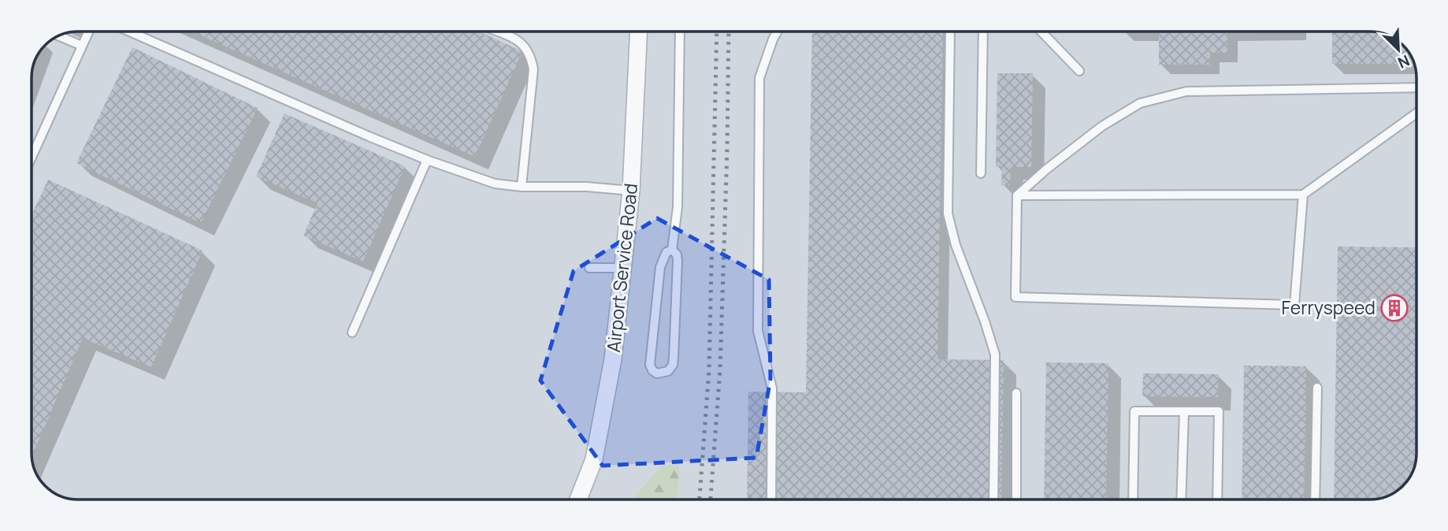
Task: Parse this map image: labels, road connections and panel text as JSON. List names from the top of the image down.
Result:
{
  "streets": {
    "street": ["Airport Service Road"]
  },
  "places": {
    "building": ["Ferryspeed"]
  },
  "north": "bottom right"
}
